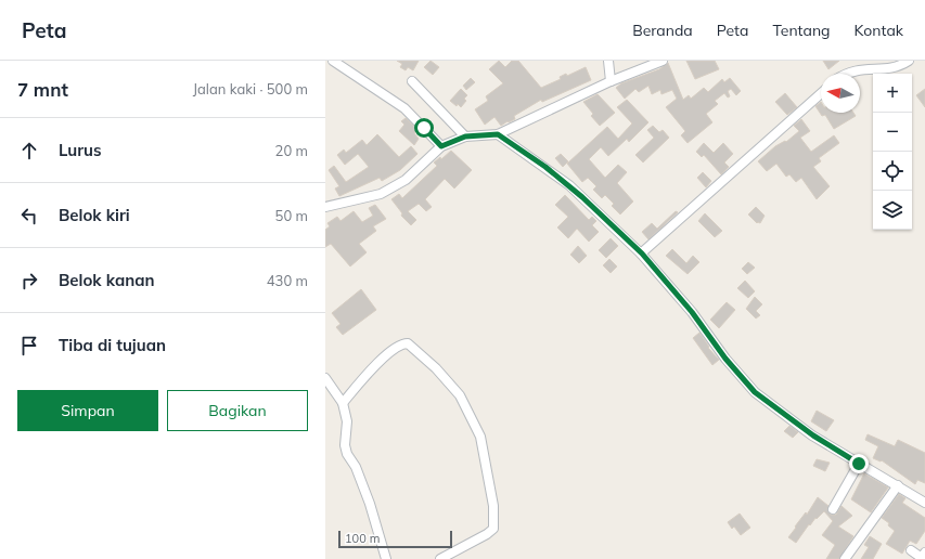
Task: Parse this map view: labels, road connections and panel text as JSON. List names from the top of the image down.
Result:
{
  "scale_bar": "100 m",
  "north": "left",
  "page": {
    "header": "Peta",
    "nav": [
      "Beranda",
      "Peta",
      "Tentang",
      "Kontak"
    ],
    "heading": ["7 mnt", "Jalan kaki · 500 m"],
    "map_buttons": ["+", "−"],
    "list": [
      ["Lurus", "20 m"],
      ["Belok kiri", "50 m"],
      ["Belok kanan", "430 m"],
      "Tiba di tujuan"
    ],
    "buttons": ["Simpan", "Bagikan"],
    "scale": "100 m"
  }
}
